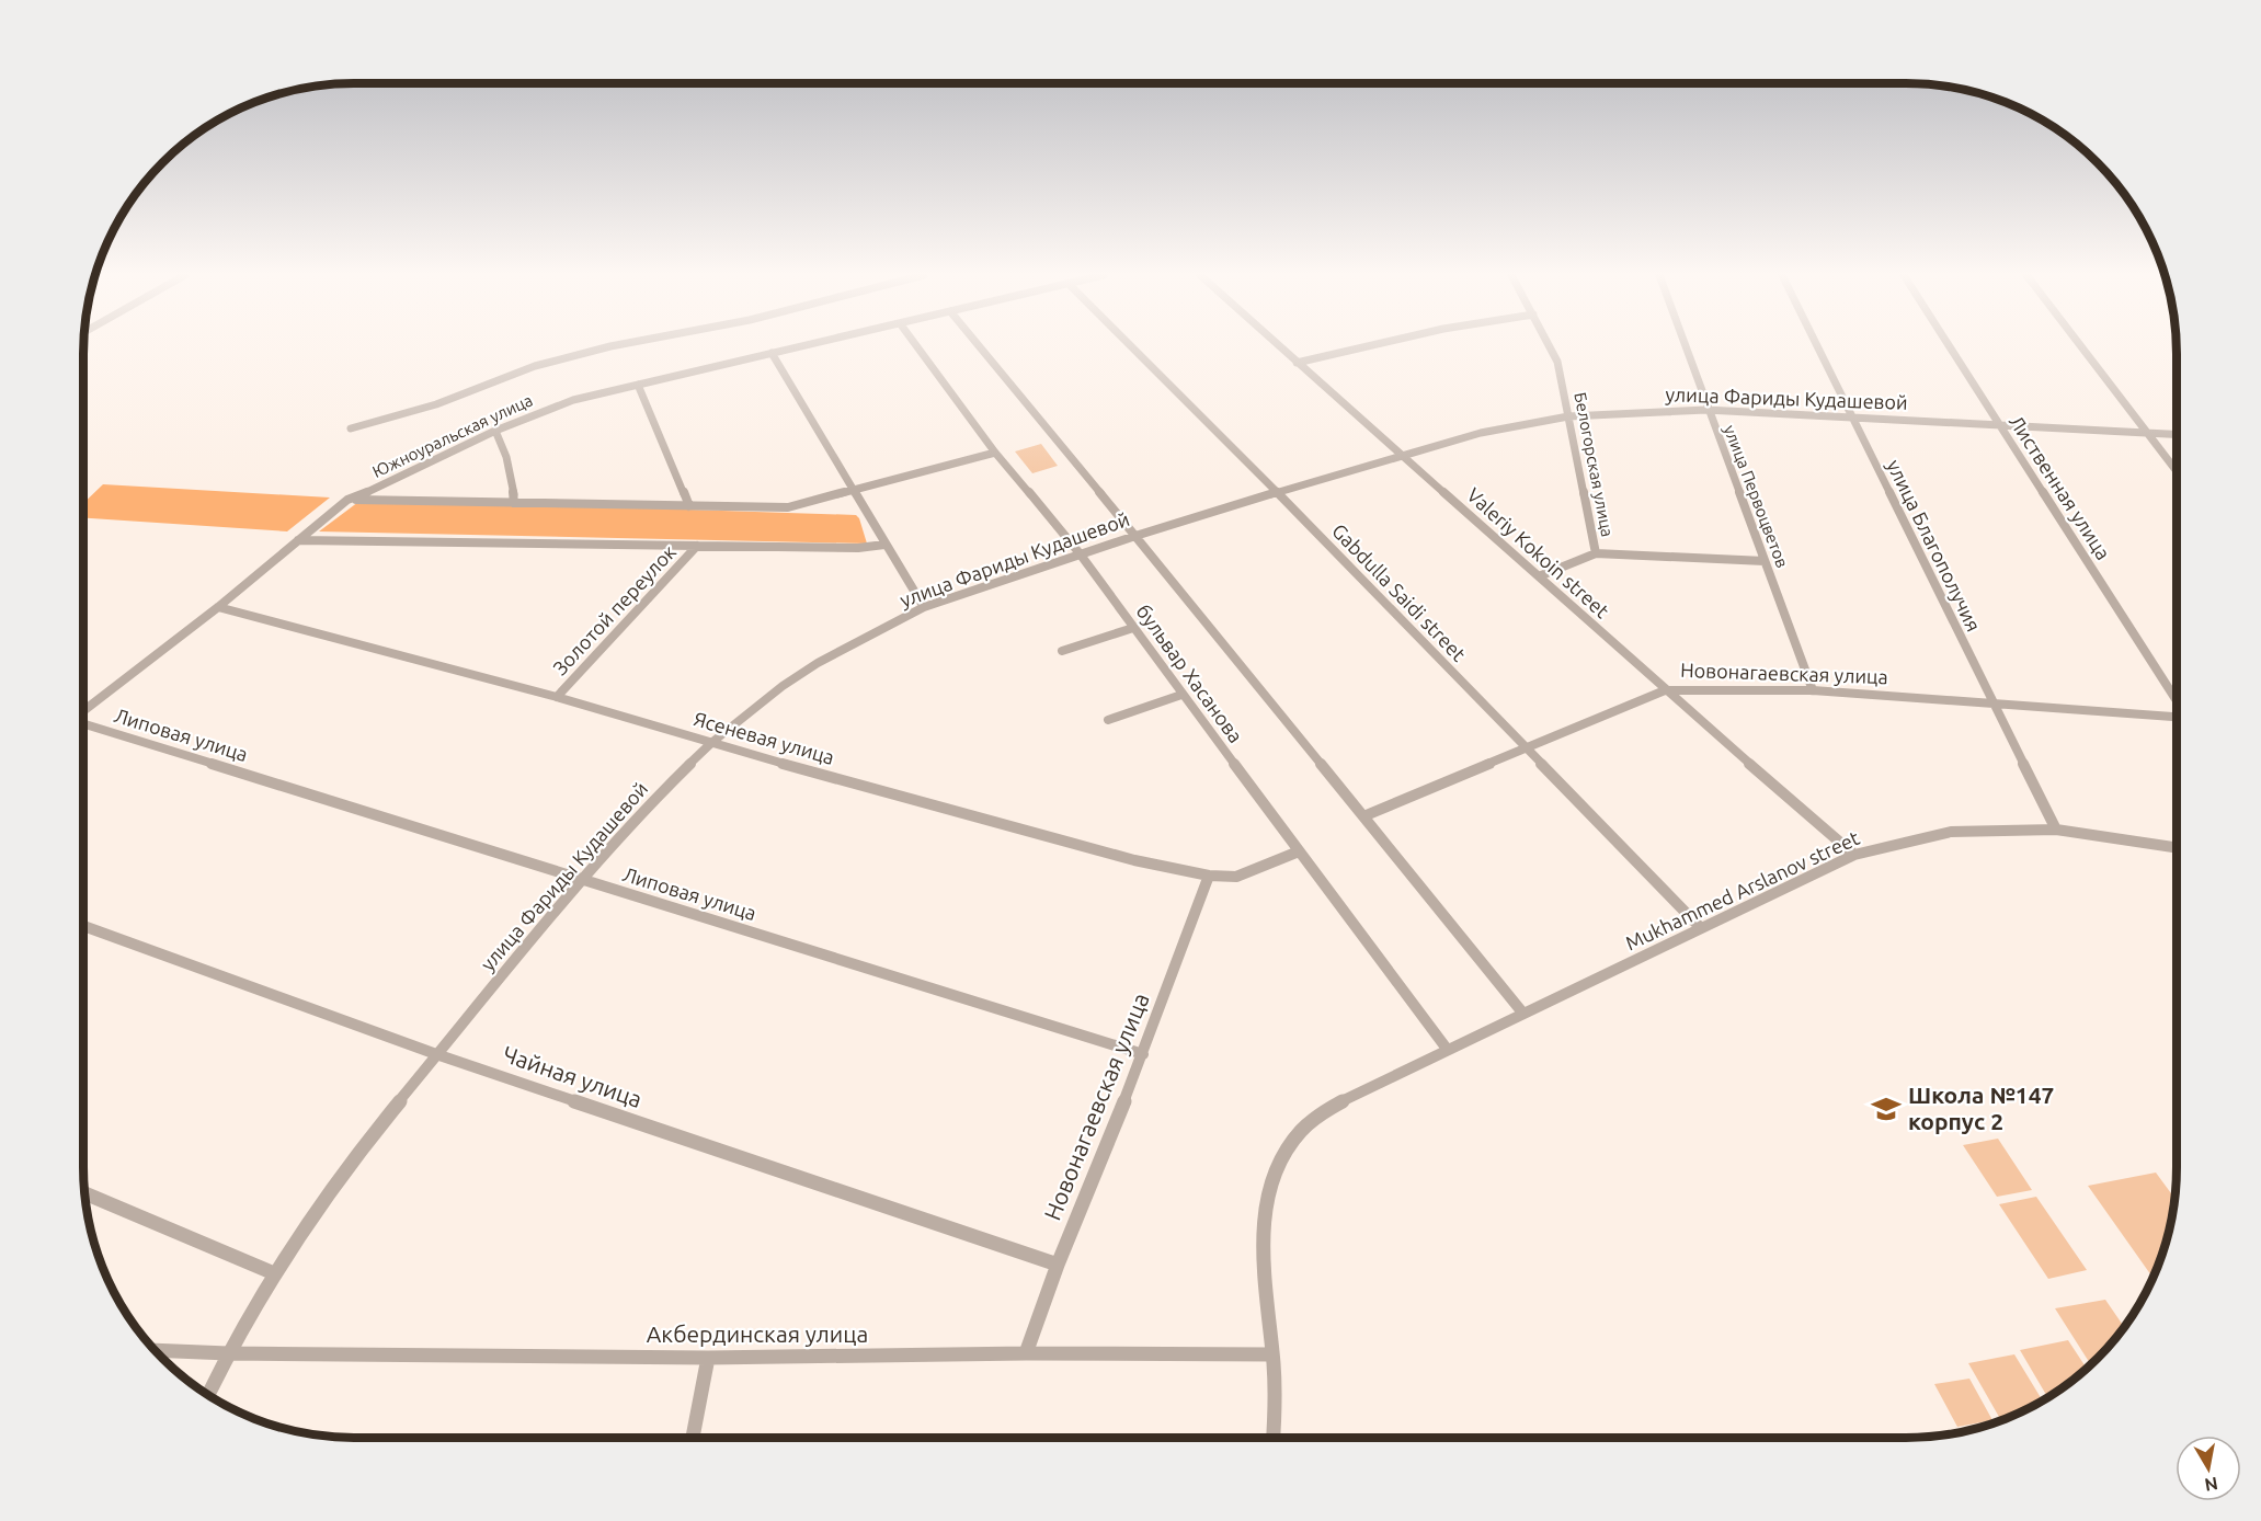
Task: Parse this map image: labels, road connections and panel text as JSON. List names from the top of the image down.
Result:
{
  "streets": {
    "street": [
      "улица Фариды Кудашевой",
      "Южноуральская улица",
      "Белогорская улица",
      "Лиственная улица",
      "улица Первоцветов",
      "улица Благополучия",
      "Valeriy Kokoin street",
      "Gabdulla Saidi street",
      "Золотой переулок",
      "бульвар Хасанова",
      "Новонагаевская улица",
      "Липовая улица",
      "Ясеневая улица",
      "Mukhammed Arslanov street",
      "Чайная улица",
      "Акбердинская улица"
    ]
  },
  "crossings": [
    ["улица Фариды Кудашевой", "Белогорская улица"],
    ["улица Фариды Кудашевой", "Лиственная улица"],
    ["улица Фариды Кудашевой", "улица Первоцветов"],
    ["улица Фариды Кудашевой", "улица Благополучия"],
    ["улица Фариды Кудашевой", "Valeriy Kokoin street"],
    ["улица Фариды Кудашевой", "Gabdulla Saidi street"],
    ["улица Фариды Кудашевой", "бульвар Хасанова"],
    ["улица Фариды Кудашевой", "Липовая улица"],
    ["улица Фариды Кудашевой", "Ясеневая улица"],
    ["улица Фариды Кудашевой", "Чайная улица"],
    ["улица Фариды Кудашевой", "Акбердинская улица"],
    ["Южноуральская улица", "Ясеневая улица"],
    ["улица Первоцветов", "Новонагаевская улица"],
    ["улица Благополучия", "Новонагаевская улица"],
    ["улица Благополучия", "Mukhammed Arslanov street"],
    ["Valeriy Kokoin street", "Новонагаевская улица"],
    ["Valeriy Kokoin street", "Mukhammed Arslanov street"],
    ["Gabdulla Saidi street", "Новонагаевская улица"],
    ["Gabdulla Saidi street", "Mukhammed Arslanov street"],
    ["Золотой переулок", "Ясеневая улица"],
    ["бульвар Хасанова", "Ясеневая улица"],
    ["бульвар Хасанова", "Mukhammed Arslanov street"],
    ["Новонагаевская улица", "Липовая улица"],
    ["Новонагаевская улица", "Ясеневая улица"],
    ["Новонагаевская улица", "Чайная улица"],
    ["Новонагаевская улица", "Акбердинская улица"],
    ["Mukhammed Arslanov street", "Акбердинская улица"]
  ],
  "places": {
    "school or university": ["Школа №147 корпус 2"]
  },
  "north": "bottom"
}
